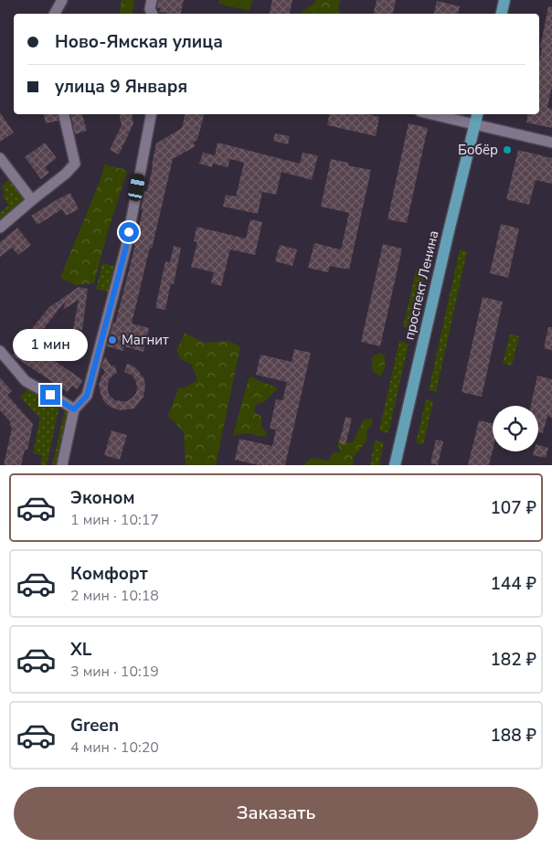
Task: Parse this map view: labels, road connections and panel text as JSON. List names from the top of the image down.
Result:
{
  "streets": {
    "main road": ["проспект Ленина"]
  },
  "places": ["Бобёр", "Магнит"],
  "page": {
    "banner": ["Ново-Ямская улица", "улица 9 Января"],
    "bubble": "1 мин",
    "list": [
      {
        "name": "Эконом",
        "note": "1 мин · 10:17",
        "value": "107 ₽"
      },
      {
        "name": "Комфорт",
        "note": "2 мин · 10:18",
        "value": "144 ₽"
      },
      {
        "name": "XL",
        "note": "3 мин · 10:19",
        "value": "182 ₽"
      },
      {
        "name": "Green",
        "note": "4 мин · 10:20",
        "value": "188 ₽"
      }
    ],
    "buttons": "Заказать"
  }
}
